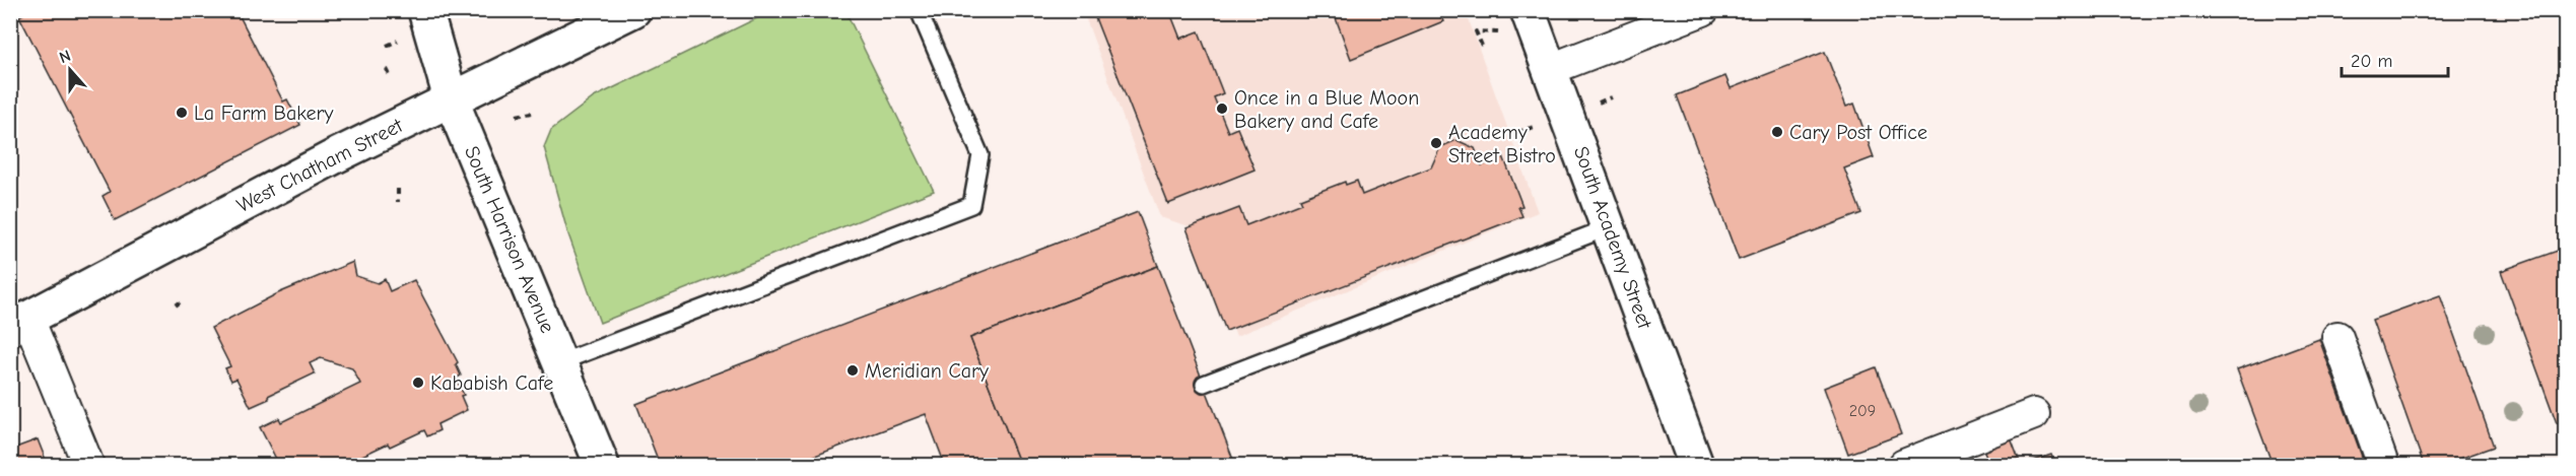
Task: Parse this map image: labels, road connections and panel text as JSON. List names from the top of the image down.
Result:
{
  "streets": {
    "main road": ["West Chatham Street", "South Academy Street", "South Harrison Avenue"]
  },
  "crossings": [
    ["West Chatham Street", "South Harrison Avenue"]
  ],
  "places": [
    "Once in a Blue Moon Bakery and Cafe",
    "La Farm Bakery",
    "Cary Post Office",
    "Academy Street Bistro",
    "Meridian Cary",
    "Kababish Cafe"
  ],
  "house_numbers": ["209"],
  "scale_bar": "20 m",
  "north": "top"
}
